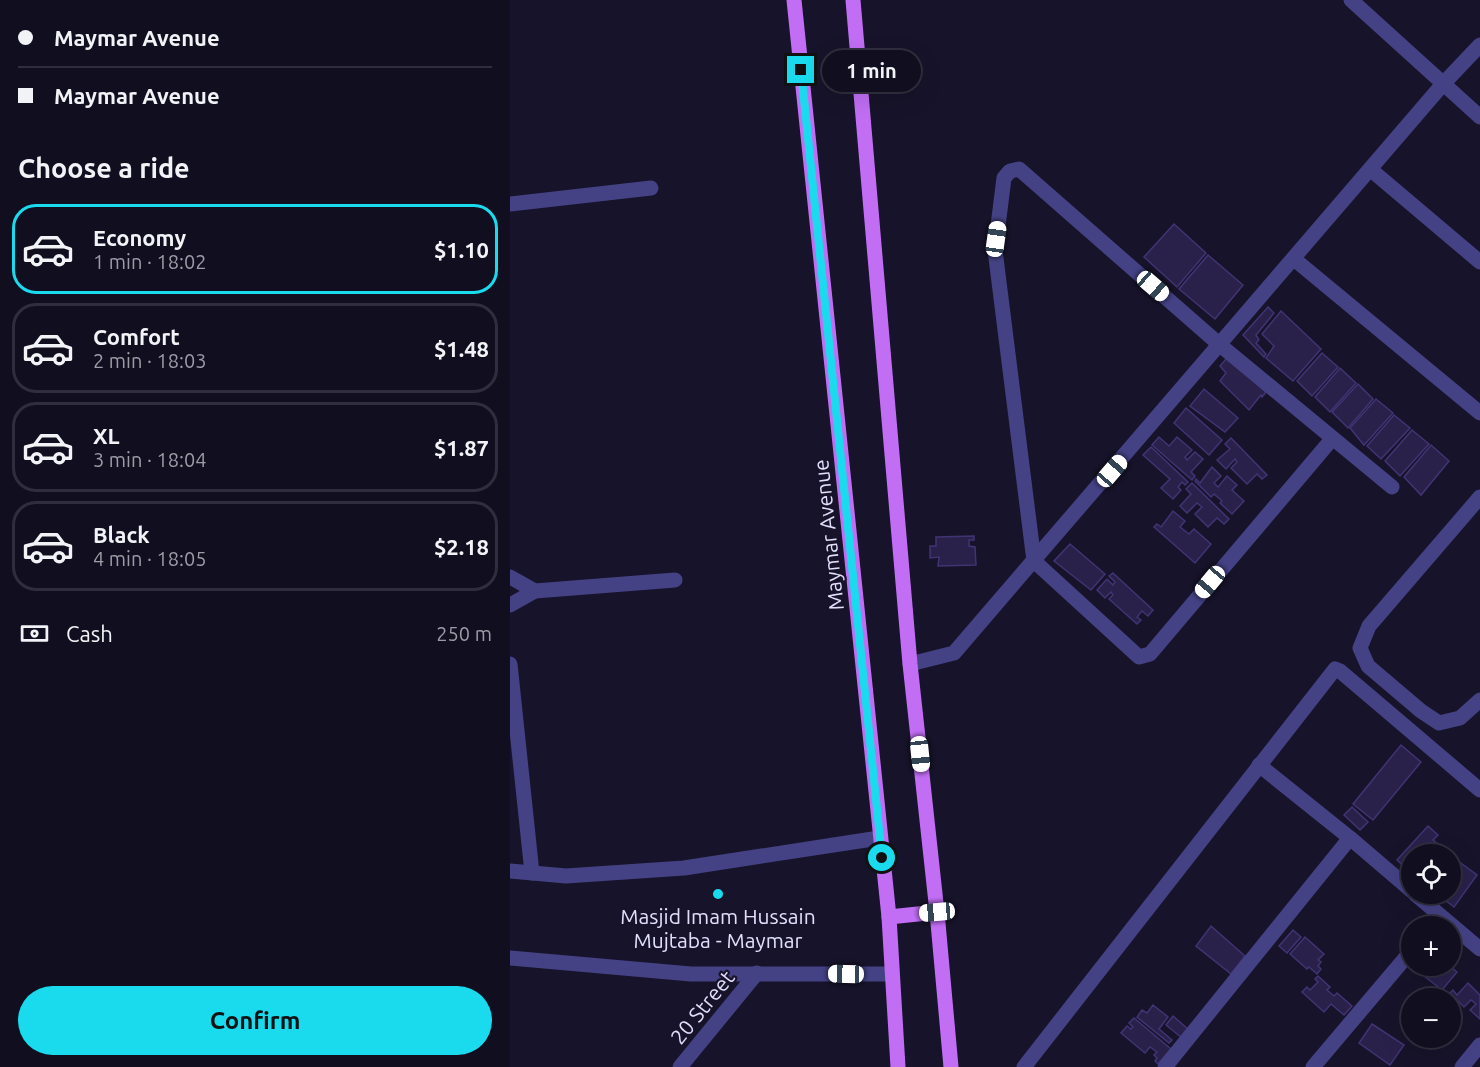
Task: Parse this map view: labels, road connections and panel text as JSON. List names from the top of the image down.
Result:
{
  "streets": {
    "main road": ["Maymar Avenue"],
    "street": ["20 Street"]
  },
  "places": ["Masjid Imam Hussain Mujtaba - Maymar"],
  "page": {
    "banner": ["Maymar Avenue", "Maymar Avenue"],
    "bubble": "1 min",
    "heading": "Choose a ride",
    "list": [
      {
        "name": "Economy",
        "note": "1 min · 18:02",
        "value": "$1.10"
      },
      {
        "name": "Comfort",
        "note": "2 min · 18:03",
        "value": "$1.48"
      },
      {
        "name": "XL",
        "note": "3 min · 18:04",
        "value": "$1.87"
      },
      {
        "name": "Black",
        "note": "4 min · 18:05",
        "value": "$2.18"
      }
    ],
    "pay": ["Cash", "250 m"],
    "map_buttons": ["+", "−"],
    "buttons": "Confirm"
  }
}
